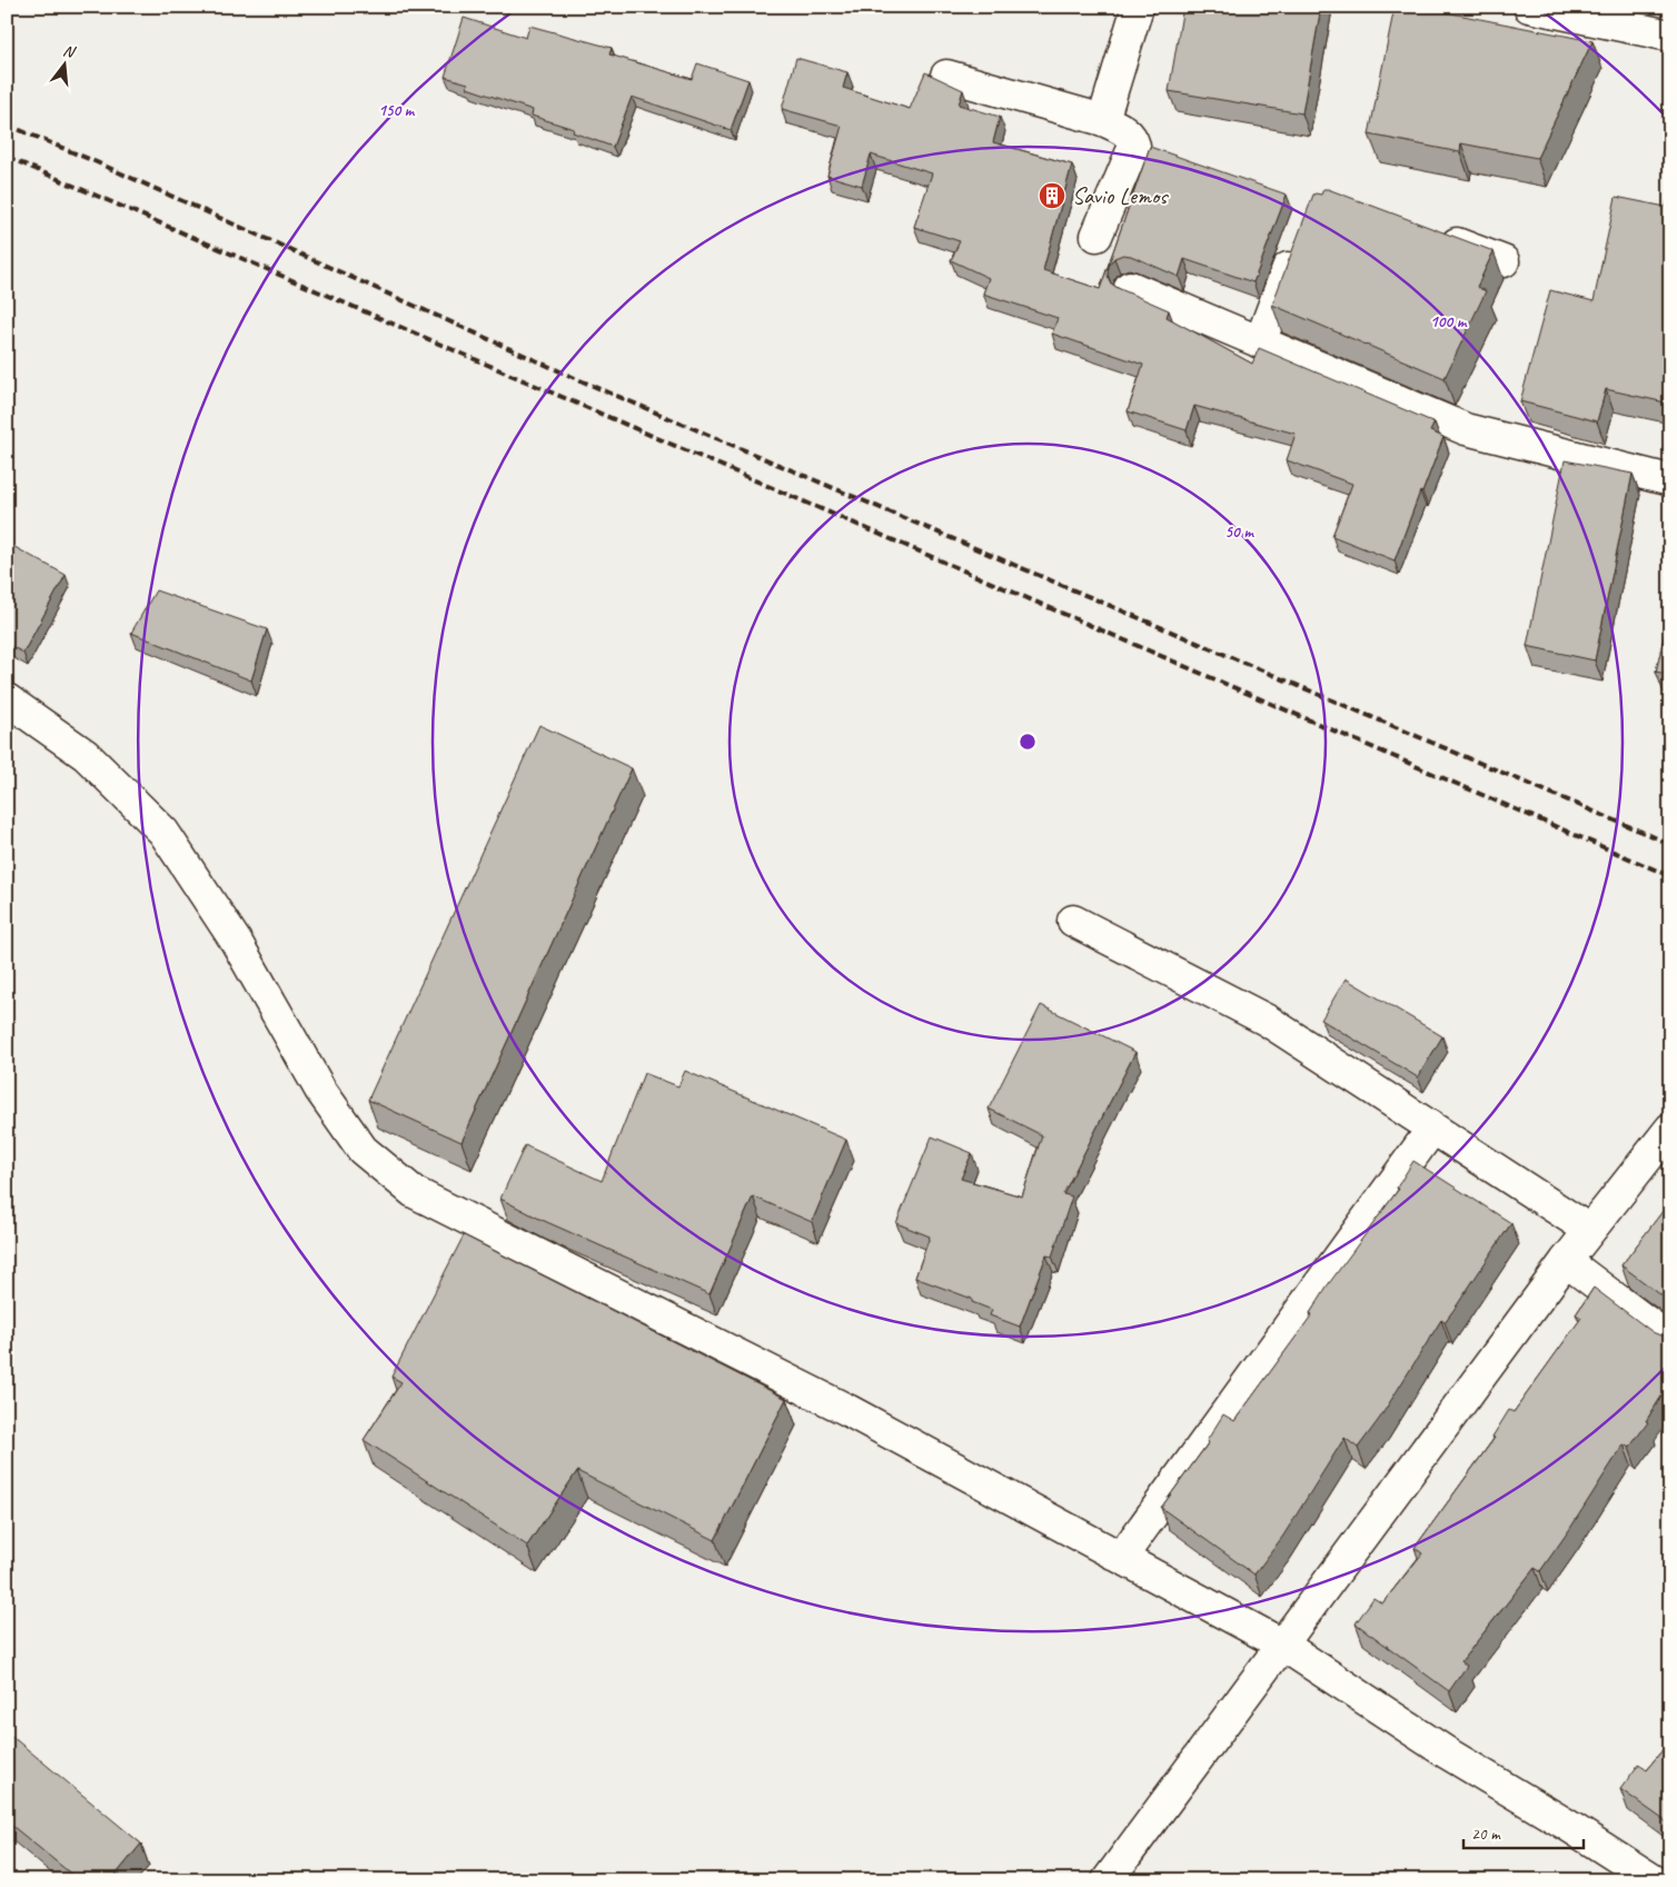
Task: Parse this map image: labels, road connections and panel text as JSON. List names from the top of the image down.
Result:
{
  "places": {
    "building": ["Savio Lemos"]
  },
  "scale_bar": "20 m",
  "north": "top",
  "rings": ["150 m", "100 m", "50 m"]
}
